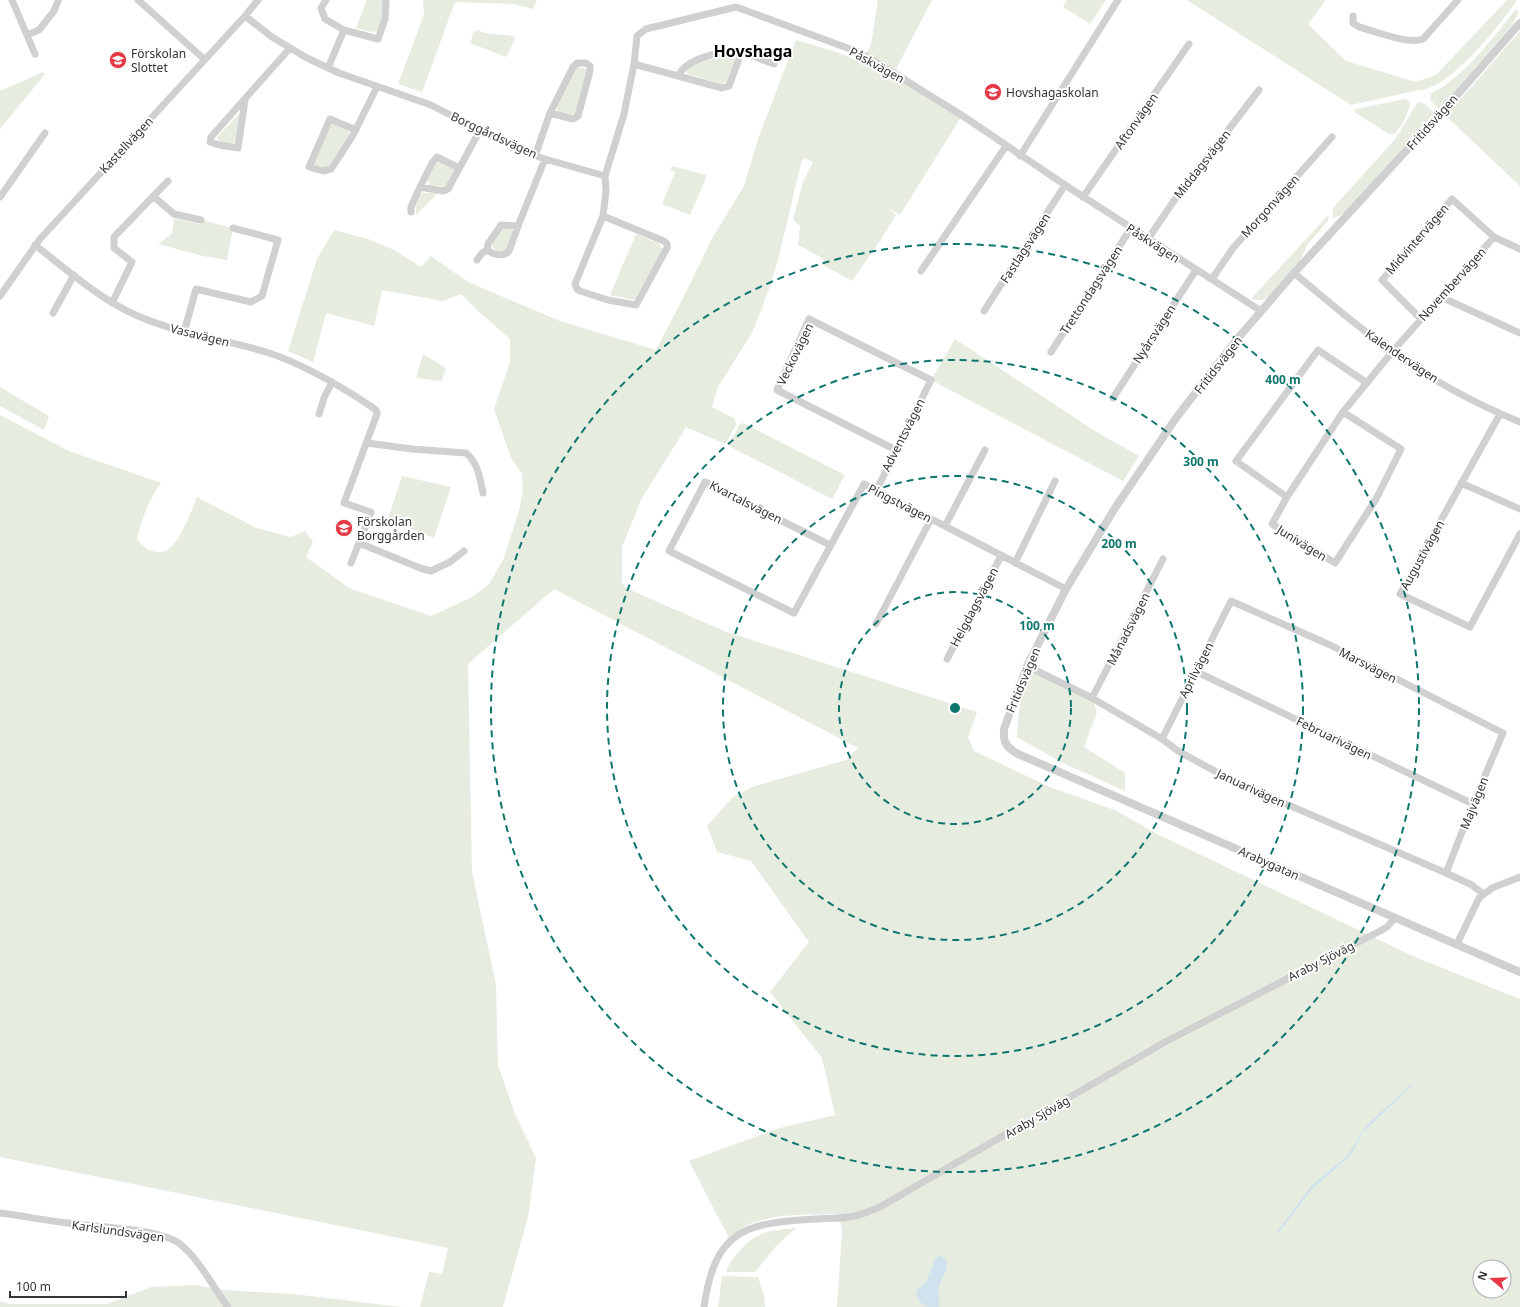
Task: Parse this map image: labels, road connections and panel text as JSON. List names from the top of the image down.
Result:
{
  "streets": {
    "street": [
      "Påskvägen",
      "Aftonvägen",
      "Fritidsvägen",
      "Borggårdsvägen",
      "Kastellvägen",
      "Middagsvägen",
      "Morgonvägen",
      "Midvintervägen",
      "Fastlagsvägen",
      "Novembervägen",
      "Trettondagsvägen",
      "Nyårsvägen",
      "Vasavägen",
      "Veckovägen",
      "Kalendervägen",
      "Adventsvägen",
      "Kvartalsvägen",
      "Pingstvägen",
      "Junivägen",
      "Augustivägen",
      "Helgdagsvägen",
      "Månadsvägen",
      "Marsvägen",
      "Aprilvägen",
      "Februarivägen",
      "Januarivägen",
      "Majvägen",
      "Arabygatan",
      "Araby Sjöväg",
      "Karlslundsvägen"
    ]
  },
  "crossings": [
    ["Påskvägen", "Aftonvägen"],
    ["Påskvägen", "Fritidsvägen"],
    ["Påskvägen", "Middagsvägen"],
    ["Påskvägen", "Morgonvägen"],
    ["Påskvägen", "Fastlagsvägen"],
    ["Påskvägen", "Trettondagsvägen"],
    ["Påskvägen", "Nyårsvägen"],
    ["Fritidsvägen", "Kalendervägen"],
    ["Fritidsvägen", "Pingstvägen"],
    ["Fritidsvägen", "Januarivägen"],
    ["Fritidsvägen", "Arabygatan"],
    ["Borggårdsvägen", "Kastellvägen"],
    ["Kastellvägen", "Vasavägen"],
    ["Midvintervägen", "Novembervägen"],
    ["Novembervägen", "Kalendervägen"],
    ["Novembervägen", "Junivägen"],
    ["Veckovägen", "Adventsvägen"],
    ["Kalendervägen", "Junivägen"],
    ["Kalendervägen", "Augustivägen"],
    ["Adventsvägen", "Pingstvägen"],
    ["Kvartalsvägen", "Pingstvägen"],
    ["Pingstvägen", "Helgdagsvägen"],
    ["Månadsvägen", "Januarivägen"],
    ["Marsvägen", "Aprilvägen"],
    ["Marsvägen", "Majvägen"],
    ["Aprilvägen", "Februarivägen"],
    ["Aprilvägen", "Januarivägen"],
    ["Februarivägen", "Majvägen"],
    ["Januarivägen", "Majvägen"],
    ["Arabygatan", "Araby Sjöväg"]
  ],
  "districts": ["Hovshaga"],
  "places": {
    "school or university": ["Förskolan Slottet", "Hovshagaskolan", "Förskolan Borggården"]
  },
  "scale_bar": "100 m",
  "north": "left",
  "rings": [
    "400 m",
    "300 m",
    "200 m",
    "100 m"
  ]
}
